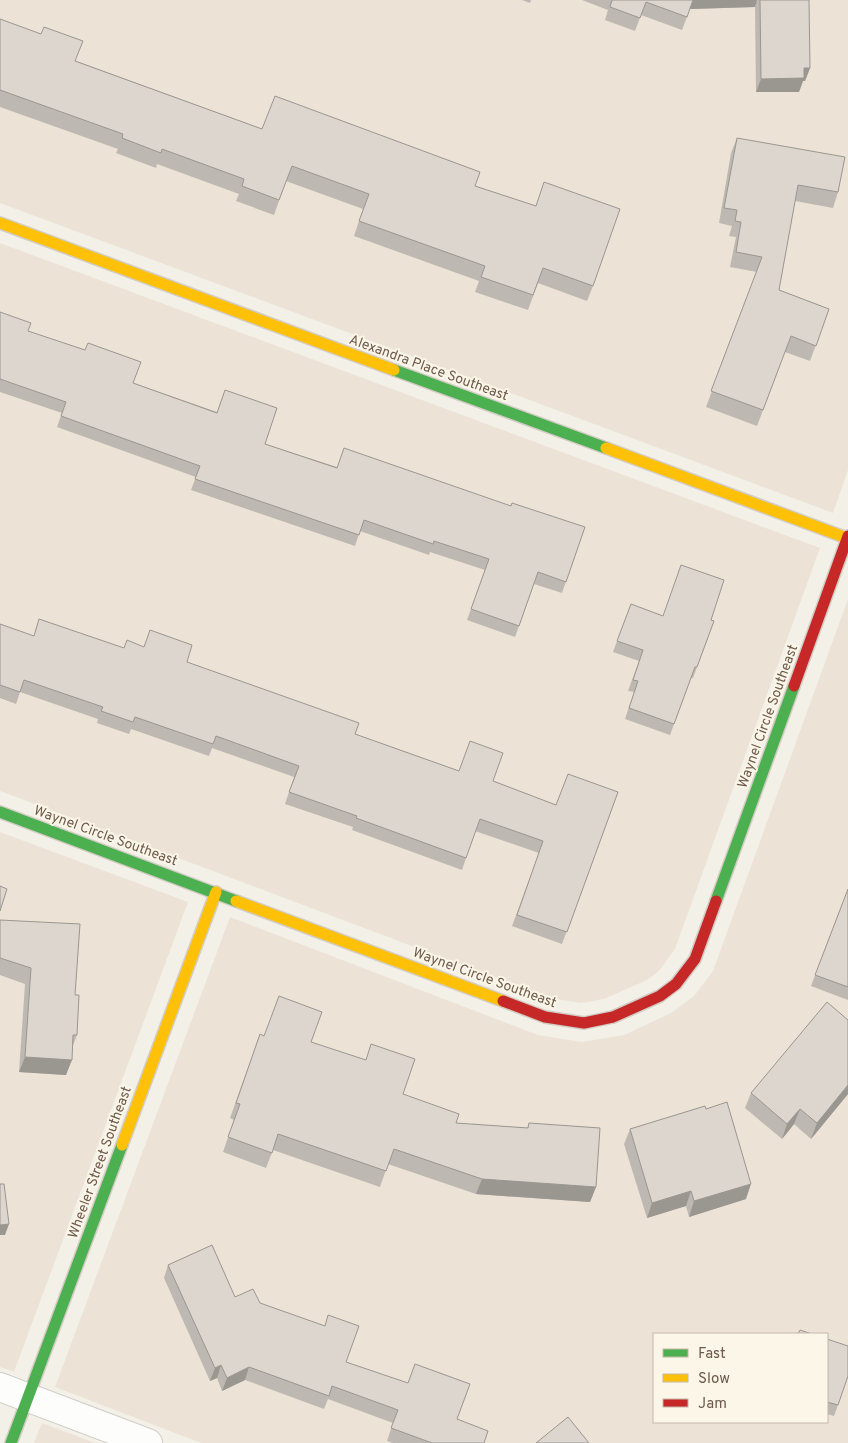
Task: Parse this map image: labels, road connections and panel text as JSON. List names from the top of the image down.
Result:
{
  "streets": {
    "street": ["Alexandra Place Southeast", "Waynel Circle Southeast", "Wheeler Street Southeast"]
  },
  "crossings": [
    ["Alexandra Place Southeast", "Waynel Circle Southeast"],
    ["Waynel Circle Southeast", "Wheeler Street Southeast"]
  ],
  "legend": ["Fast", "Slow", "Jam"]
}
